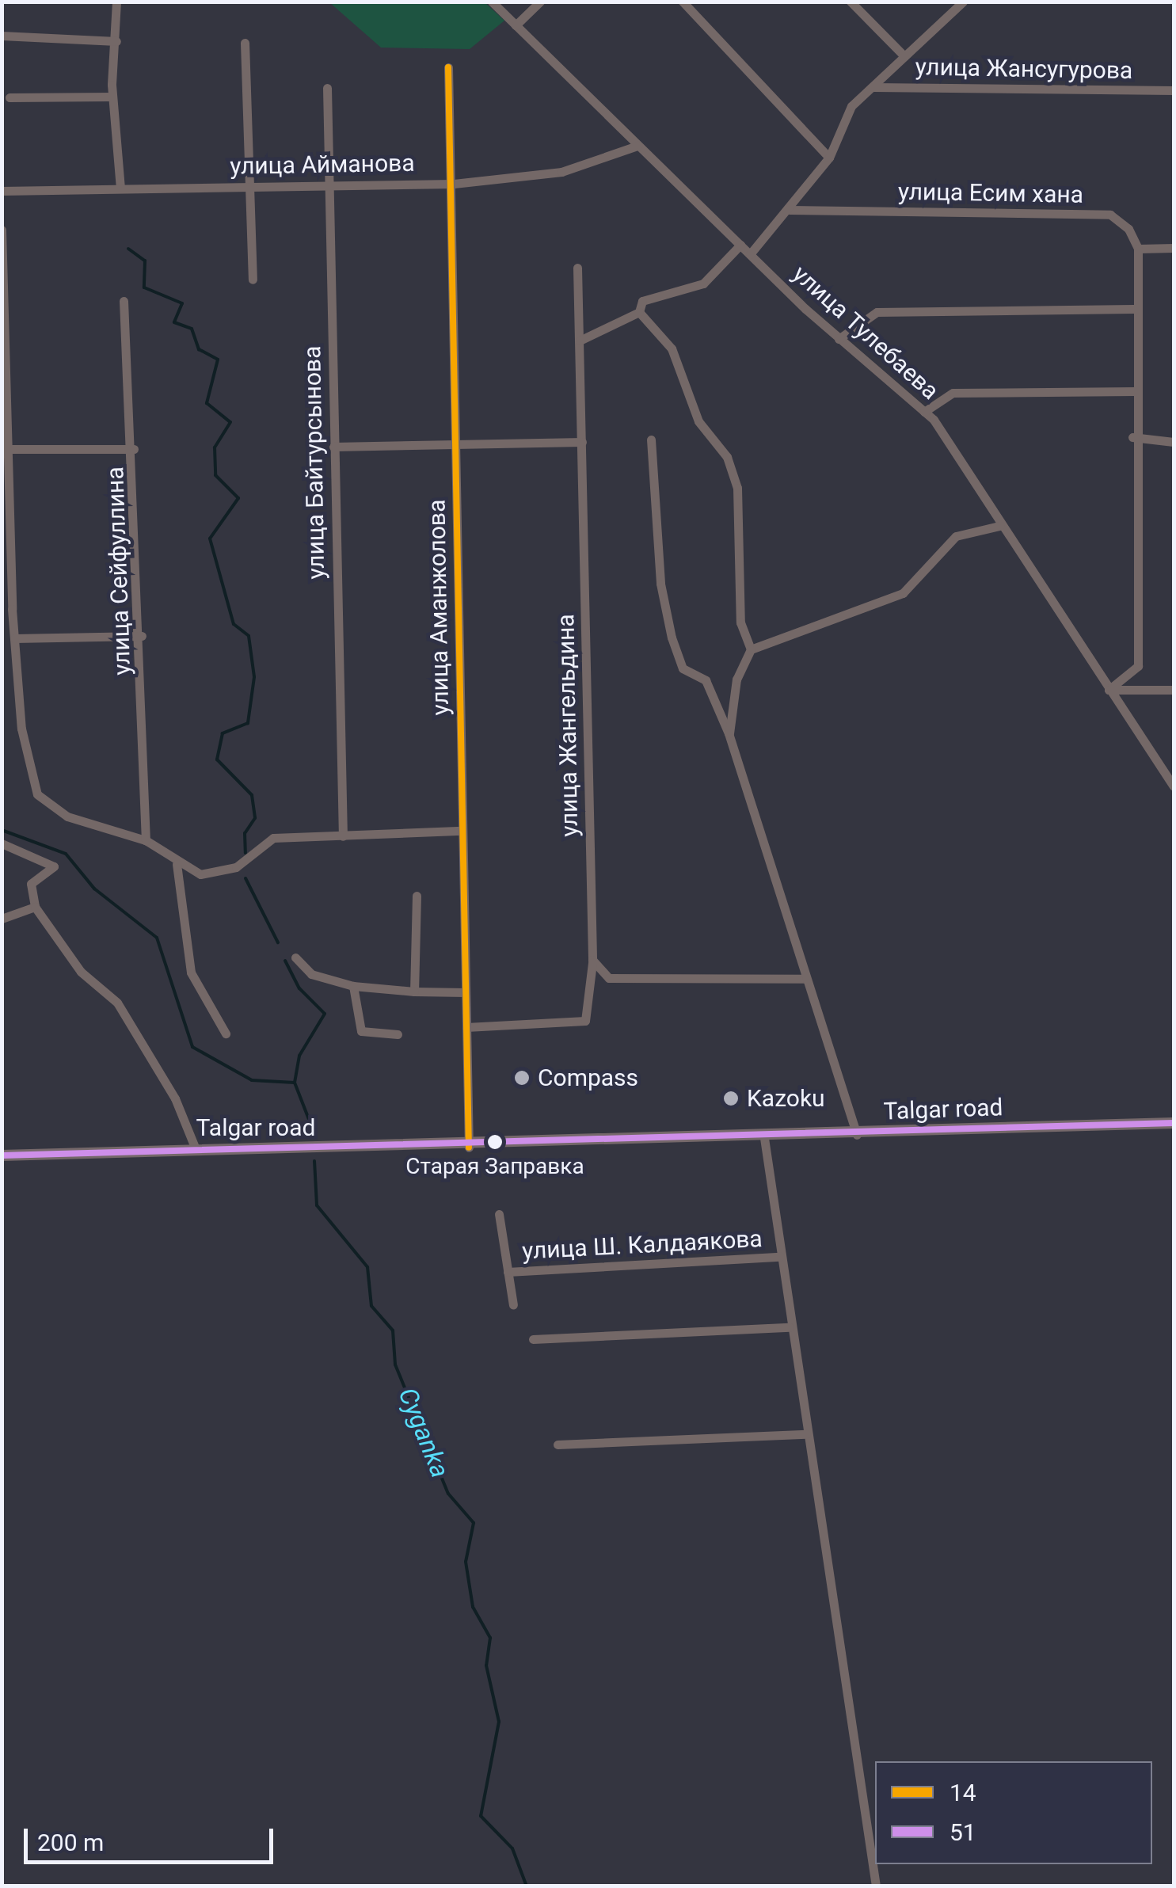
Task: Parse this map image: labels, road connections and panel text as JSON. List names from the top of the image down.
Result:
{
  "streets": {
    "main road": ["Talgar road"],
    "street": [
      "улица Жансугурова",
      "улица Айманова",
      "улица Есим хана",
      "улица Тулебаева",
      "улица Байтурсынова",
      "улица Сейфуллина",
      "улица Аманжолова",
      "улица Жангельдина",
      "улица Ш. Калдаякова"
    ]
  },
  "crossings": [
    ["улица Айманова", "улица Тулебаева"],
    ["улица Айманова", "улица Байтурсынова"],
    ["улица Айманова", "улица Аманжолова"],
    ["улица Аманжолова", "улица Жангельдина"],
    ["улица Аманжолова", "Talgar road"]
  ],
  "water": ["Cyganka"],
  "places": ["Compass", "Kazoku", "Старая Заправка"],
  "lines": ["transit line 14", "transit line 51"],
  "legend": ["14", "51"],
  "scale_bar": "200 m"
}
